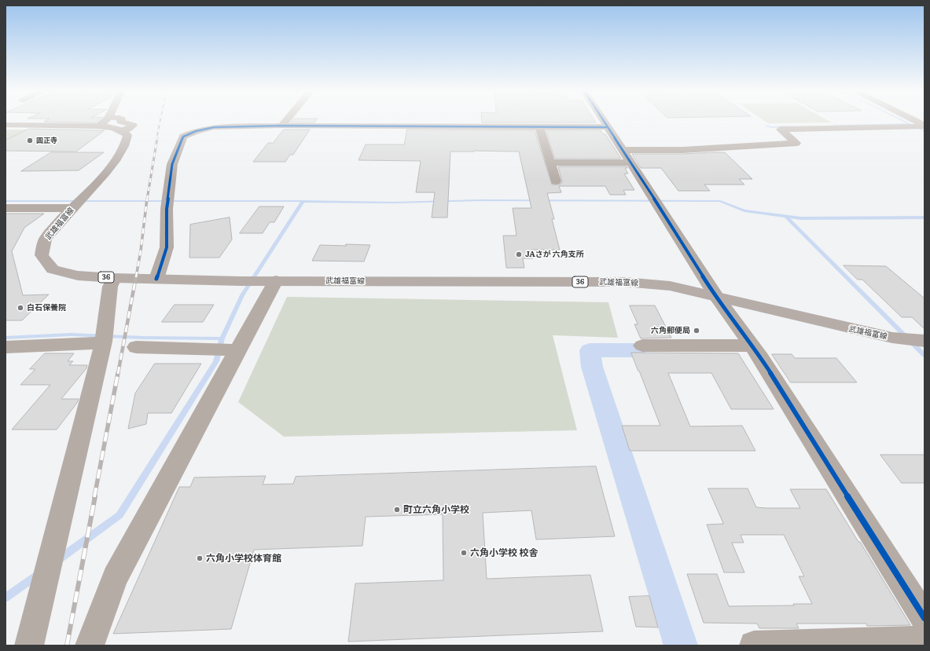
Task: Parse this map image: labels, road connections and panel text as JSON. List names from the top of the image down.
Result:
{
  "streets": {
    "main road": ["武雄福富線", "36"]
  },
  "places": [
    "圓正寺",
    "JAさが 六角支所",
    "白石保養院",
    "六角郵便局",
    "町立六角小学校",
    "六角小学校 校舎",
    "六角小学校体育館"
  ]
}
